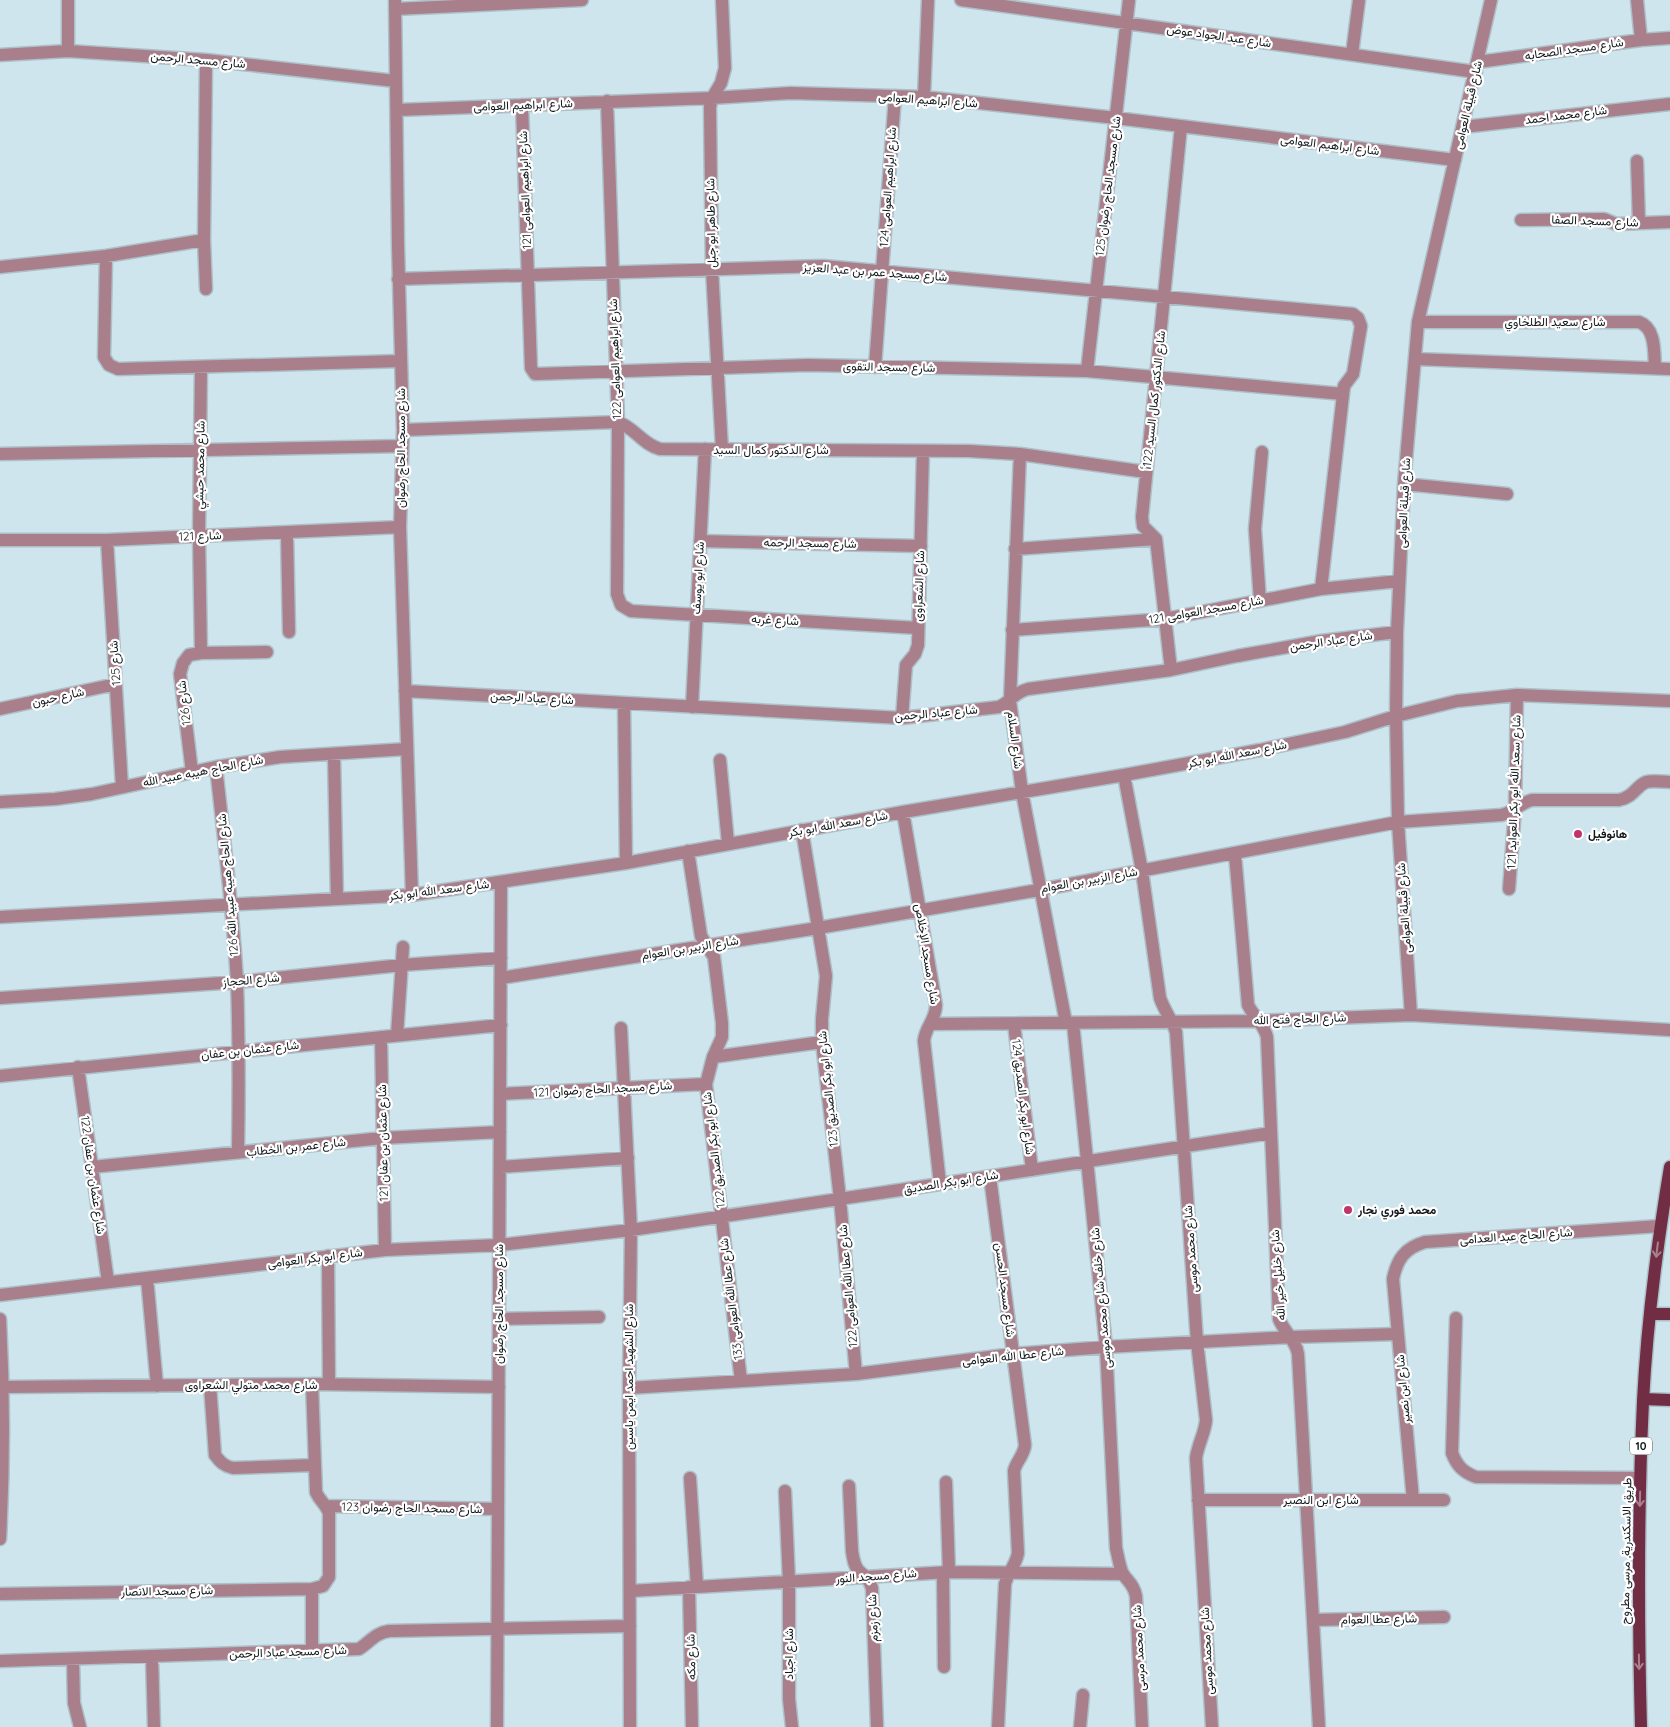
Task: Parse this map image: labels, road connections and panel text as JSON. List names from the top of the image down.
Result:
{
  "streets": {
    "main road": ["10", "طريق الاسكندرية, مرسى مطروح"],
    "street": [
      "شارع عبد الجواد عوض",
      "شارع مسجد الصحابه",
      "شارع مسجد الرحمن",
      "شارع ابراهيم العوامى",
      "شارع قبيلة العوامى",
      "شارع محمد احمد",
      "شارع مسجد الحاج رضوان 125",
      "شارع ابراهيم العوامى 124",
      "شارع ابراهيم العوامى 121",
      "شارع مسجد الصفا",
      "شارع طاهر ابو جبل",
      "شارع مسجد عمر بن عبد العزيز",
      "شارع سعيد الطلخاوي",
      "شارع ابراهيم العوامى 122",
      "شارع مسجد التقوى",
      "شارع الدكتور كمال السيد 122أ",
      "شارع مسجد الحاج رضوان",
      "شارع الدكتور كمال السيد",
      "شارع محمد حبشي",
      "شارع 121",
      "شارع مسجد الرحمه",
      "شارع ابو يوسف",
      "شارع الشعراوى",
      "شارع مسجد العوامى 121",
      "شارع غربه",
      "شارع عباد الرحمن",
      "شارع 125",
      "شارع حبون",
      "شارع 126",
      "شارع السلام",
      "شارع سعد الله ابو بكر",
      "شارع الحاج هيبه عبيد الله",
      "شارع سعد الله ابو بكر العوايد 121",
      "شارع الزبير بن العوام",
      "شارع الحاج هيبه عبيد الله 126",
      "شارع مسجد الإخلاص",
      "شارع الحجاز",
      "شارع الحاج فتح الله",
      "شارع عثمان بن عفان",
      "شارع مسجد الحاج رضوان 121",
      "شارع ابو بكر الصديق 123",
      "شارع ابو بكر الصديق 124",
      "شارع عثمان بن عفان 121",
      "شارع عمر بن الخطاب",
      "شارع ابو بكر الصديق 122",
      "شارع عثمان بن عفان 122",
      "شارع ابو بكر الصديق",
      "شارع الحاج عبد العدامى",
      "شارع محمد موسى",
      "شارع ابو بكر العوامى",
      "شارع خليل خير الله",
      "شارع عطا الله العوامى 122",
      "شارع مسجد الحسن",
      "شارع خلف شارع محمد موسى",
      "شارع عطا الله العوامى 133",
      "شارع عطا الله العوامى",
      "شارع الشهيد احمد ايمن ياسين",
      "شارع محمد متولي الشعراوى",
      "شارع ابن نصير",
      "شارع ابن النصير",
      "شارع مسجد الحاج رضوان 123",
      "شارع مسجد النور",
      "شارع مسجد الانصار",
      "شارع زمزم",
      "شارع عطا العوام",
      "شارع محمد مرسى",
      "شارع مسجد عباد الرحمن",
      "شارع اجياد",
      "شارع مكه"
    ]
  },
  "crossings": [
    ["شارع عبد الجواد عوض", "شارع مسجد الصحابه"],
    ["شارع عبد الجواد عوض", "شارع قبيلة العوامى"],
    ["شارع عبد الجواد عوض", "شارع مسجد الحاج رضوان 125"],
    ["شارع مسجد الصحابه", "شارع قبيلة العوامى"],
    ["شارع مسجد الرحمن", "شارع مسجد الحاج رضوان"],
    ["شارع ابراهيم العوامى", "شارع قبيلة العوامى"],
    ["شارع ابراهيم العوامى", "شارع مسجد الحاج رضوان 125"],
    ["شارع ابراهيم العوامى", "شارع ابراهيم العوامى 124"],
    ["شارع ابراهيم العوامى", "شارع ابراهيم العوامى 121"],
    ["شارع ابراهيم العوامى", "شارع طاهر ابو جبل"],
    ["شارع ابراهيم العوامى", "شارع ابراهيم العوامى 122"],
    ["شارع ابراهيم العوامى", "شارع الدكتور كمال السيد 122أ"],
    ["شارع ابراهيم العوامى", "شارع مسجد الحاج رضوان"],
    ["شارع قبيلة العوامى", "شارع محمد احمد"],
    ["شارع قبيلة العوامى", "شارع سعيد الطلخاوي"],
    ["شارع قبيلة العوامى", "شارع مسجد العوامى 121"],
    ["شارع قبيلة العوامى", "شارع عباد الرحمن"],
    ["شارع قبيلة العوامى", "شارع سعد الله ابو بكر"],
    ["شارع قبيلة العوامى", "شارع الزبير بن العوام"],
    ["شارع قبيلة العوامى", "شارع الحاج فتح الله"],
    ["شارع مسجد الحاج رضوان 125", "شارع مسجد عمر بن عبد العزيز"],
    ["شارع مسجد الحاج رضوان 125", "شارع مسجد التقوى"],
    ["شارع ابراهيم العوامى 124", "شارع مسجد عمر بن عبد العزيز"],
    ["شارع ابراهيم العوامى 124", "شارع مسجد التقوى"],
    ["شارع ابراهيم العوامى 121", "شارع مسجد عمر بن عبد العزيز"],
    ["شارع ابراهيم العوامى 121", "شارع مسجد التقوى"],
    ["شارع طاهر ابو جبل", "شارع مسجد عمر بن عبد العزيز"],
    ["شارع طاهر ابو جبل", "شارع مسجد التقوى"],
    ["شارع طاهر ابو جبل", "شارع الدكتور كمال السيد"],
    ["شارع مسجد عمر بن عبد العزيز", "شارع ابراهيم العوامى 122"],
    ["شارع مسجد عمر بن عبد العزيز", "شارع مسجد التقوى"],
    ["شارع مسجد عمر بن عبد العزيز", "شارع الدكتور كمال السيد 122أ"],
    ["شارع مسجد عمر بن عبد العزيز", "شارع مسجد الحاج رضوان"],
    ["شارع ابراهيم العوامى 122", "شارع مسجد التقوى"],
    ["شارع ابراهيم العوامى 122", "شارع الدكتور كمال السيد"],
    ["شارع ابراهيم العوامى 122", "شارع غربه"],
    ["شارع مسجد التقوى", "شارع الدكتور كمال السيد 122أ"],
    ["شارع الدكتور كمال السيد 122أ", "شارع الدكتور كمال السيد"],
    ["شارع الدكتور كمال السيد 122أ", "شارع مسجد العوامى 121"],
    ["شارع الدكتور كمال السيد 122أ", "شارع عباد الرحمن"],
    ["شارع مسجد الحاج رضوان", "شارع 121"],
    ["شارع مسجد الحاج رضوان", "شارع عباد الرحمن"],
    ["شارع مسجد الحاج رضوان", "شارع سعد الله ابو بكر"],
    ["شارع مسجد الحاج رضوان", "شارع الحاج هيبه عبيد الله"],
    ["شارع مسجد الحاج رضوان", "شارع الزبير بن العوام"],
    ["شارع مسجد الحاج رضوان", "شارع الحجاز"],
    ["شارع مسجد الحاج رضوان", "شارع عثمان بن عفان"],
    ["شارع مسجد الحاج رضوان", "شارع مسجد الحاج رضوان 121"],
    ["شارع مسجد الحاج رضوان", "شارع عمر بن الخطاب"],
    ["شارع مسجد الحاج رضوان", "شارع ابو بكر العوامى"],
    ["شارع مسجد الحاج رضوان", "شارع محمد متولي الشعراوى"],
    ["شارع مسجد الحاج رضوان", "شارع مسجد الحاج رضوان 123"],
    ["شارع مسجد الحاج رضوان", "شارع مسجد عباد الرحمن"],
    ["شارع الدكتور كمال السيد", "شارع ابو يوسف"],
    ["شارع الدكتور كمال السيد", "شارع الشعراوى"],
    ["شارع الدكتور كمال السيد", "شارع السلام"],
    ["شارع محمد حبشي", "شارع 121"],
    ["شارع محمد حبشي", "شارع 126"],
    ["شارع 121", "شارع 125"],
    ["شارع مسجد الرحمه", "شارع ابو يوسف"],
    ["شارع مسجد الرحمه", "شارع الشعراوى"],
    ["شارع ابو يوسف", "شارع غربه"],
    ["شارع ابو يوسف", "شارع عباد الرحمن"],
    ["شارع الشعراوى", "شارع غربه"],
    ["شارع الشعراوى", "شارع عباد الرحمن"],
    ["شارع مسجد العوامى 121", "شارع السلام"],
    ["شارع عباد الرحمن", "شارع السلام"],
    ["شارع 125", "شارع حبون"],
    ["شارع 125", "شارع الحاج هيبه عبيد الله"],
    ["شارع 126", "شارع الحاج هيبه عبيد الله"],
    ["شارع السلام", "شارع سعد الله ابو بكر"],
    ["شارع السلام", "شارع الزبير بن العوام"],
    ["شارع السلام", "شارع الحاج فتح الله"],
    ["شارع السلام", "شارع خلف شارع محمد موسى"],
    ["شارع سعد الله ابو بكر", "شارع سعد الله ابو بكر العوايد 121"],
    ["شارع سعد الله ابو بكر", "شارع الحاج هيبه عبيد الله 126"],
    ["شارع سعد الله ابو بكر", "شارع مسجد الإخلاص"],
    ["شارع سعد الله ابو بكر", "شارع ابو بكر الصديق 123"],
    ["شارع سعد الله ابو بكر", "شارع ابو بكر الصديق 122"],
    ["شارع سعد الله ابو بكر", "شارع محمد موسى"],
    ["شارع الحاج هيبه عبيد الله", "شارع الحاج هيبه عبيد الله 126"],
    ["شارع سعد الله ابو بكر العوايد 121", "شارع الزبير بن العوام"],
    ["شارع الزبير بن العوام", "شارع مسجد الإخلاص"],
    ["شارع الزبير بن العوام", "شارع ابو بكر الصديق 123"],
    ["شارع الزبير بن العوام", "شارع ابو بكر الصديق 122"],
    ["شارع الزبير بن العوام", "شارع محمد موسى"],
    ["شارع الزبير بن العوام", "شارع خليل خير الله"],
    ["شارع الحاج هيبه عبيد الله 126", "شارع الحجاز"],
    ["شارع الحاج هيبه عبيد الله 126", "شارع عثمان بن عفان"],
    ["شارع الحاج هيبه عبيد الله 126", "شارع عمر بن الخطاب"],
    ["شارع مسجد الإخلاص", "شارع الحاج فتح الله"],
    ["شارع مسجد الإخلاص", "شارع ابو بكر الصديق"],
    ["شارع الحاج فتح الله", "شارع ابو بكر الصديق 124"],
    ["شارع الحاج فتح الله", "شارع محمد موسى"],
    ["شارع الحاج فتح الله", "شارع خليل خير الله"],
    ["شارع الحاج فتح الله", "شارع خلف شارع محمد موسى"],
    ["شارع عثمان بن عفان", "شارع عثمان بن عفان 121"],
    ["شارع عثمان بن عفان", "شارع عثمان بن عفان 122"],
    ["شارع مسجد الحاج رضوان 121", "شارع ابو بكر الصديق 122"],
    ["شارع مسجد الحاج رضوان 121", "شارع الشهيد احمد ايمن ياسين"],
    ["شارع ابو بكر الصديق 123", "شارع ابو بكر الصديق"],
    ["شارع ابو بكر الصديق 123", "شارع عطا الله العوامى 122"],
    ["شارع ابو بكر الصديق 124", "شارع ابو بكر الصديق"],
    ["شارع عثمان بن عفان 121", "شارع عمر بن الخطاب"],
    ["شارع عثمان بن عفان 121", "شارع ابو بكر العوامى"],
    ["شارع عمر بن الخطاب", "شارع عثمان بن عفان 122"],
    ["شارع ابو بكر الصديق 122", "شارع ابو بكر الصديق"],
    ["شارع ابو بكر الصديق 122", "شارع عطا الله العوامى 133"],
    ["شارع عثمان بن عفان 122", "شارع ابو بكر العوامى"],
    ["شارع ابو بكر الصديق", "شارع محمد موسى"],
    ["شارع ابو بكر الصديق", "شارع ابو بكر العوامى"],
    ["شارع ابو بكر الصديق", "شارع خليل خير الله"],
    ["شارع ابو بكر الصديق", "شارع عطا الله العوامى 122"],
    ["شارع ابو بكر الصديق", "شارع مسجد الحسن"],
    ["شارع ابو بكر الصديق", "شارع خلف شارع محمد موسى"],
    ["شارع ابو بكر الصديق", "شارع عطا الله العوامى 133"],
    ["شارع ابو بكر الصديق", "شارع الشهيد احمد ايمن ياسين"],
    ["شارع الحاج عبد العدامى", "شارع ابن نصير"],
    ["شارع الحاج عبد العدامى", "طريق الاسكندرية, مرسى مطروح"],
    ["شارع محمد موسى", "شارع عطا الله العوامى"],
    ["شارع محمد موسى", "شارع ابن النصير"],
    ["شارع ابو بكر العوامى", "شارع الشهيد احمد ايمن ياسين"],
    ["شارع خليل خير الله", "شارع عطا الله العوامى"],
    ["شارع خليل خير الله", "شارع ابن النصير"],
    ["شارع خليل خير الله", "شارع عطا العوام"],
    ["شارع عطا الله العوامى 122", "شارع عطا الله العوامى"],
    ["شارع مسجد الحسن", "شارع عطا الله العوامى"],
    ["شارع مسجد الحسن", "شارع مسجد النور"],
    ["شارع خلف شارع محمد موسى", "شارع عطا الله العوامى"],
    ["شارع خلف شارع محمد موسى", "شارع مسجد النور"],
    ["شارع خلف شارع محمد موسى", "شارع محمد مرسى"],
    ["شارع عطا الله العوامى 133", "شارع عطا الله العوامى"],
    ["شارع عطا الله العوامى", "شارع الشهيد احمد ايمن ياسين"],
    ["شارع عطا الله العوامى", "شارع ابن نصير"],
    ["شارع الشهيد احمد ايمن ياسين", "شارع مسجد النور"],
    ["شارع الشهيد احمد ايمن ياسين", "شارع مسجد عباد الرحمن"],
    ["شارع ابن نصير", "شارع ابن النصير"],
    ["شارع مسجد النور", "شارع زمزم"],
    ["شارع مسجد النور", "شارع محمد مرسى"],
    ["شارع مسجد النور", "شارع اجياد"],
    ["شارع مسجد النور", "شارع مكه"]
  ],
  "one_way": ["طريق الاسكندرية, مرسى مطروح"],
  "places": ["هانوفيل", "محمد فوري نجار"]
}
